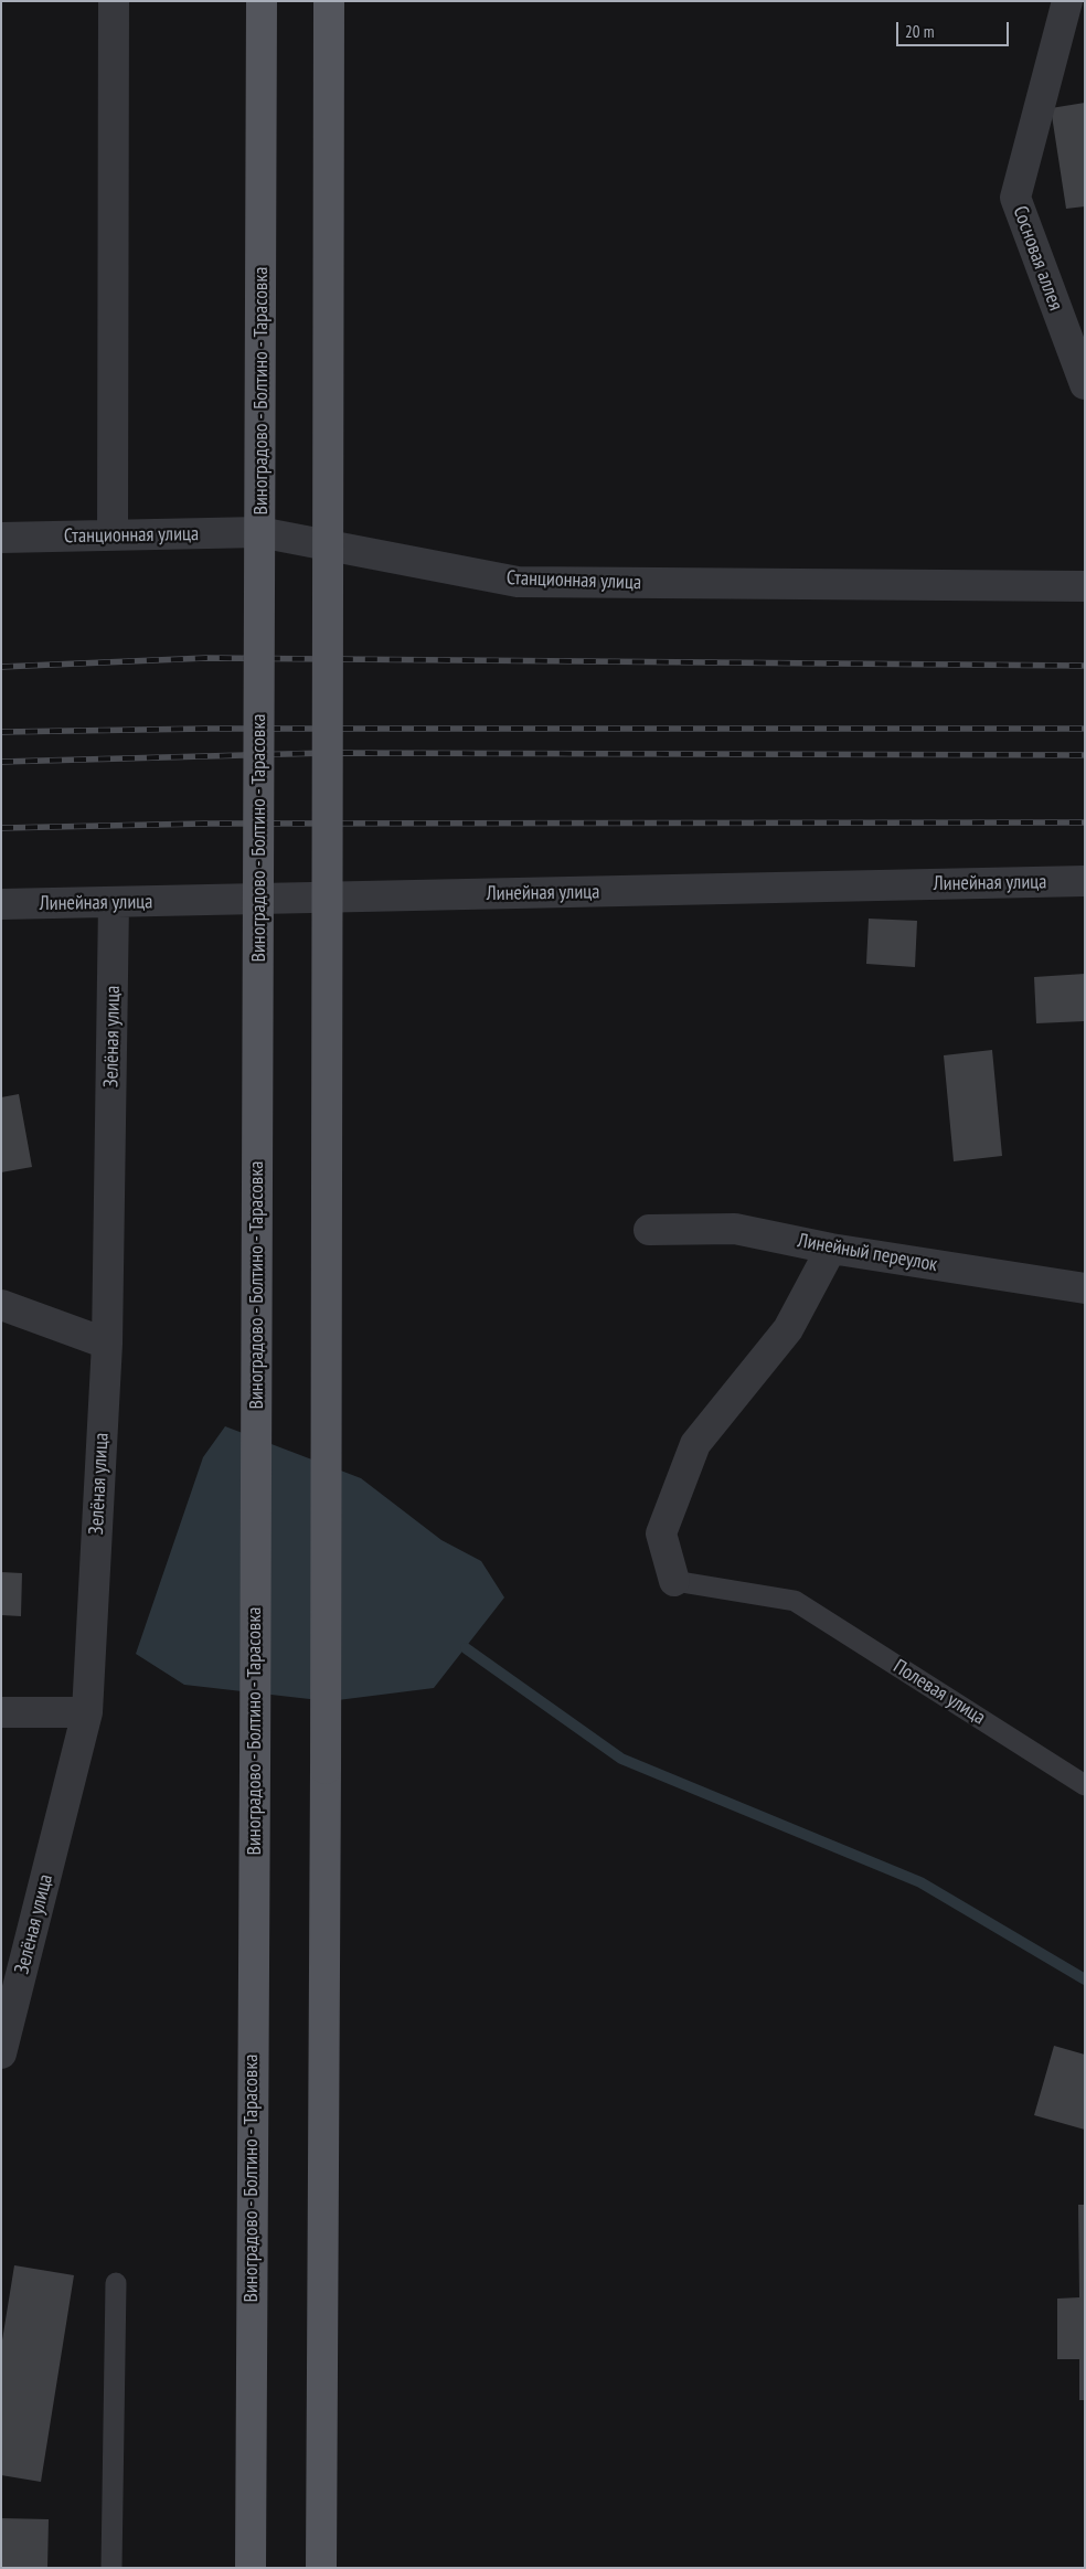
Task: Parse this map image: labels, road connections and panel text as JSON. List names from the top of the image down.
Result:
{
  "streets": {
    "main road": ["Виноградово - Болтино - Тарасовка"],
    "street": [
      "Сосновая аллея",
      "Станционная улица",
      "Линейная улица",
      "Зелёная улица",
      "Линейный переулок"
    ],
    "lane": ["Полевая улица"]
  },
  "crossings": [
    ["Линейная улица", "Зелёная улица"]
  ],
  "scale_bar": "20 m"
}
